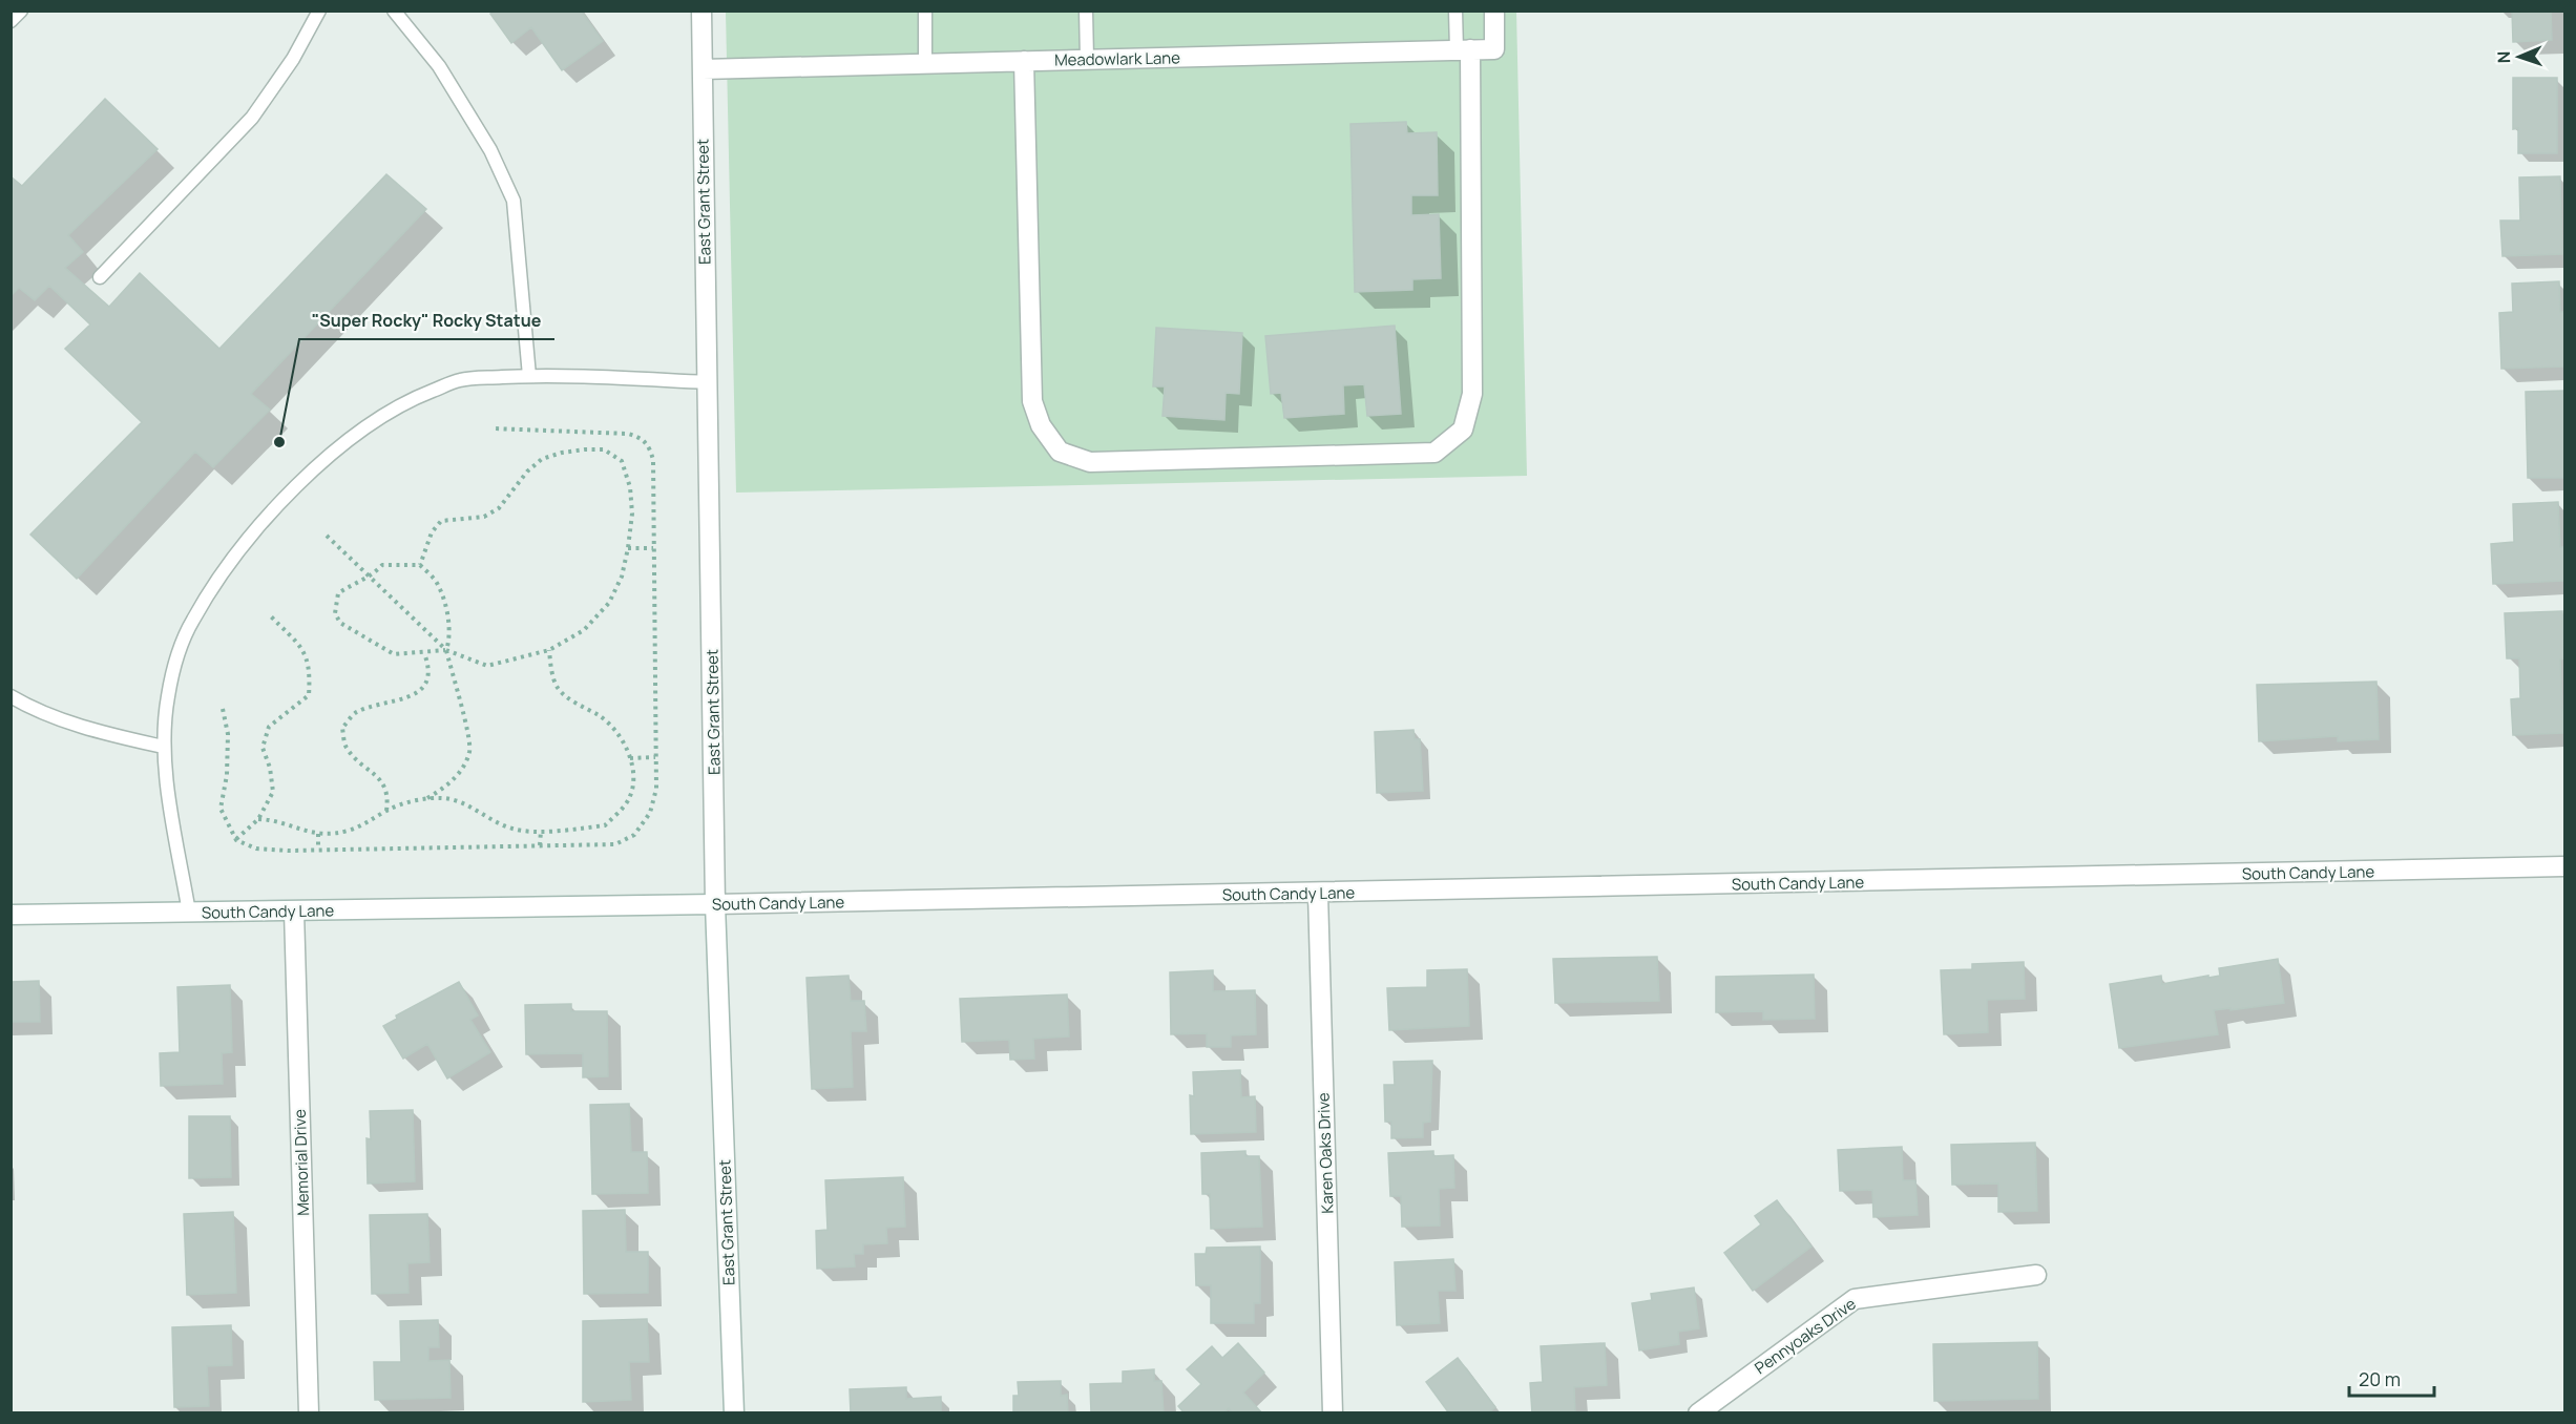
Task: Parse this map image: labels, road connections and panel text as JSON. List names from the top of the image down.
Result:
{
  "streets": {
    "street": [
      "Meadowlark Lane",
      "East Grant Street",
      "South Candy Lane",
      "Karen Oaks Drive",
      "Memorial Drive",
      "Pennyoaks Drive"
    ]
  },
  "crossings": [
    ["Meadowlark Lane", "East Grant Street"],
    ["East Grant Street", "South Candy Lane"],
    ["South Candy Lane", "Karen Oaks Drive"],
    ["South Candy Lane", "Memorial Drive"]
  ],
  "places": ["\"Super Rocky\" Rocky Statue"],
  "scale_bar": "20 m",
  "north": "left"
}
